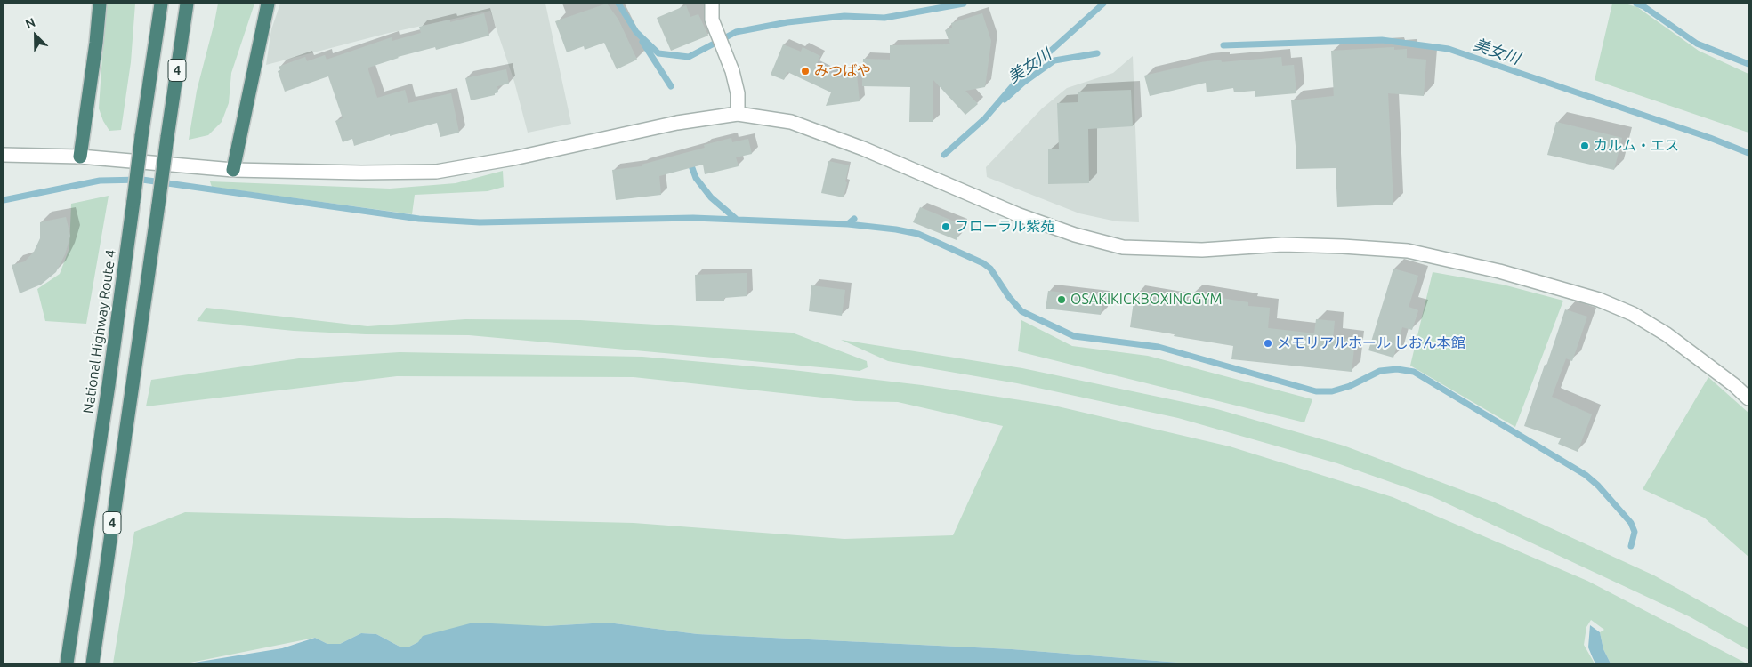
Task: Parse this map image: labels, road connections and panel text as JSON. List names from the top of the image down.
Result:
{
  "streets": {
    "highway": ["4", "National Highway Route 4"]
  },
  "water": ["美女川"],
  "places": [
    "みつばや",
    "カルム・エス",
    "フローラル紫苑",
    "OSAKIKICKBOXINGGYM",
    "メモリアルホール しおん本館"
  ],
  "north": "top left"
}
